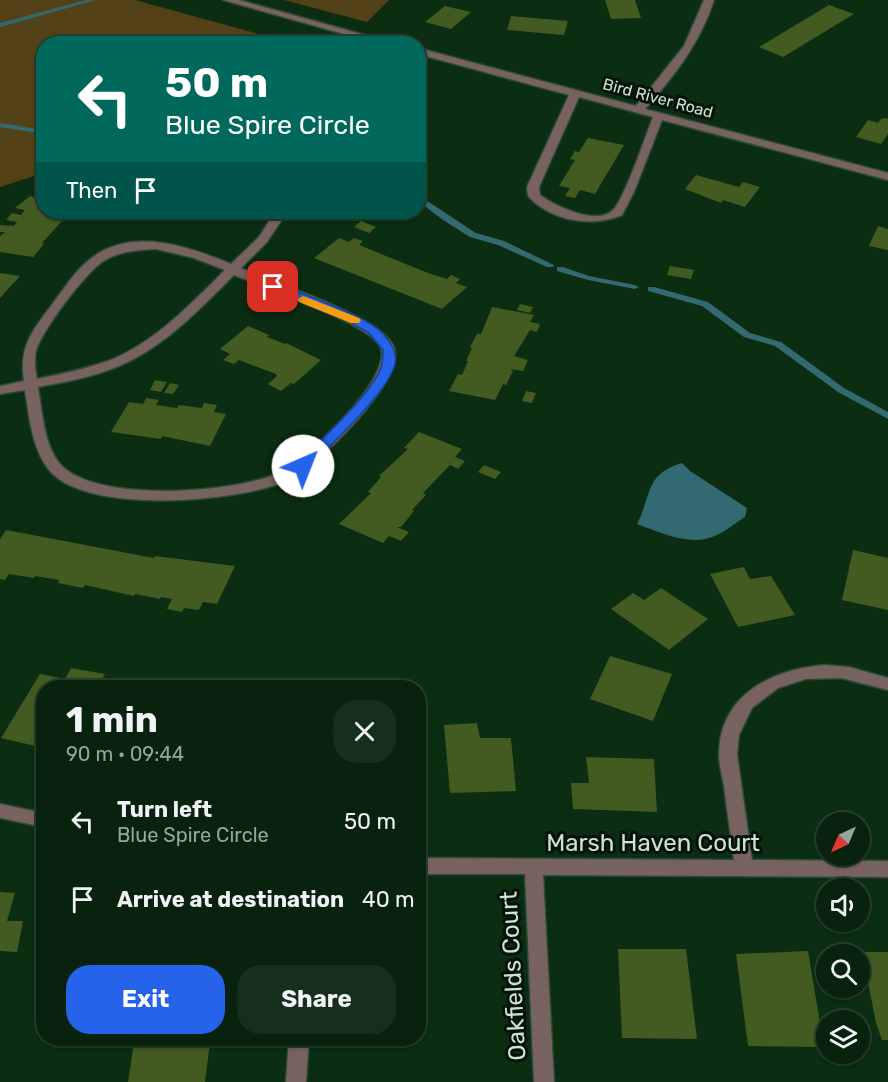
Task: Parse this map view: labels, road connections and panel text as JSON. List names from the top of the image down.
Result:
{
  "streets": {
    "street": ["Bird River Road", "Marsh Haven Court", "Oakfields Court"]
  },
  "crossings": [
    ["Marsh Haven Court", "Oakfields Court"]
  ],
  "north": "bottom left",
  "page": {
    "turn": ["50 m", "Blue Spire Circle"],
    "then": "Then",
    "heading": ["1 min", "90 m · 09:44"],
    "list": [
      {
        "name": "Turn left",
        "note": "Blue Spire Circle",
        "value": "50 m"
      },
      {
        "name": "Arrive at destination",
        "value": "40 m"
      }
    ],
    "buttons": ["Exit", "Share"]
  }
}
